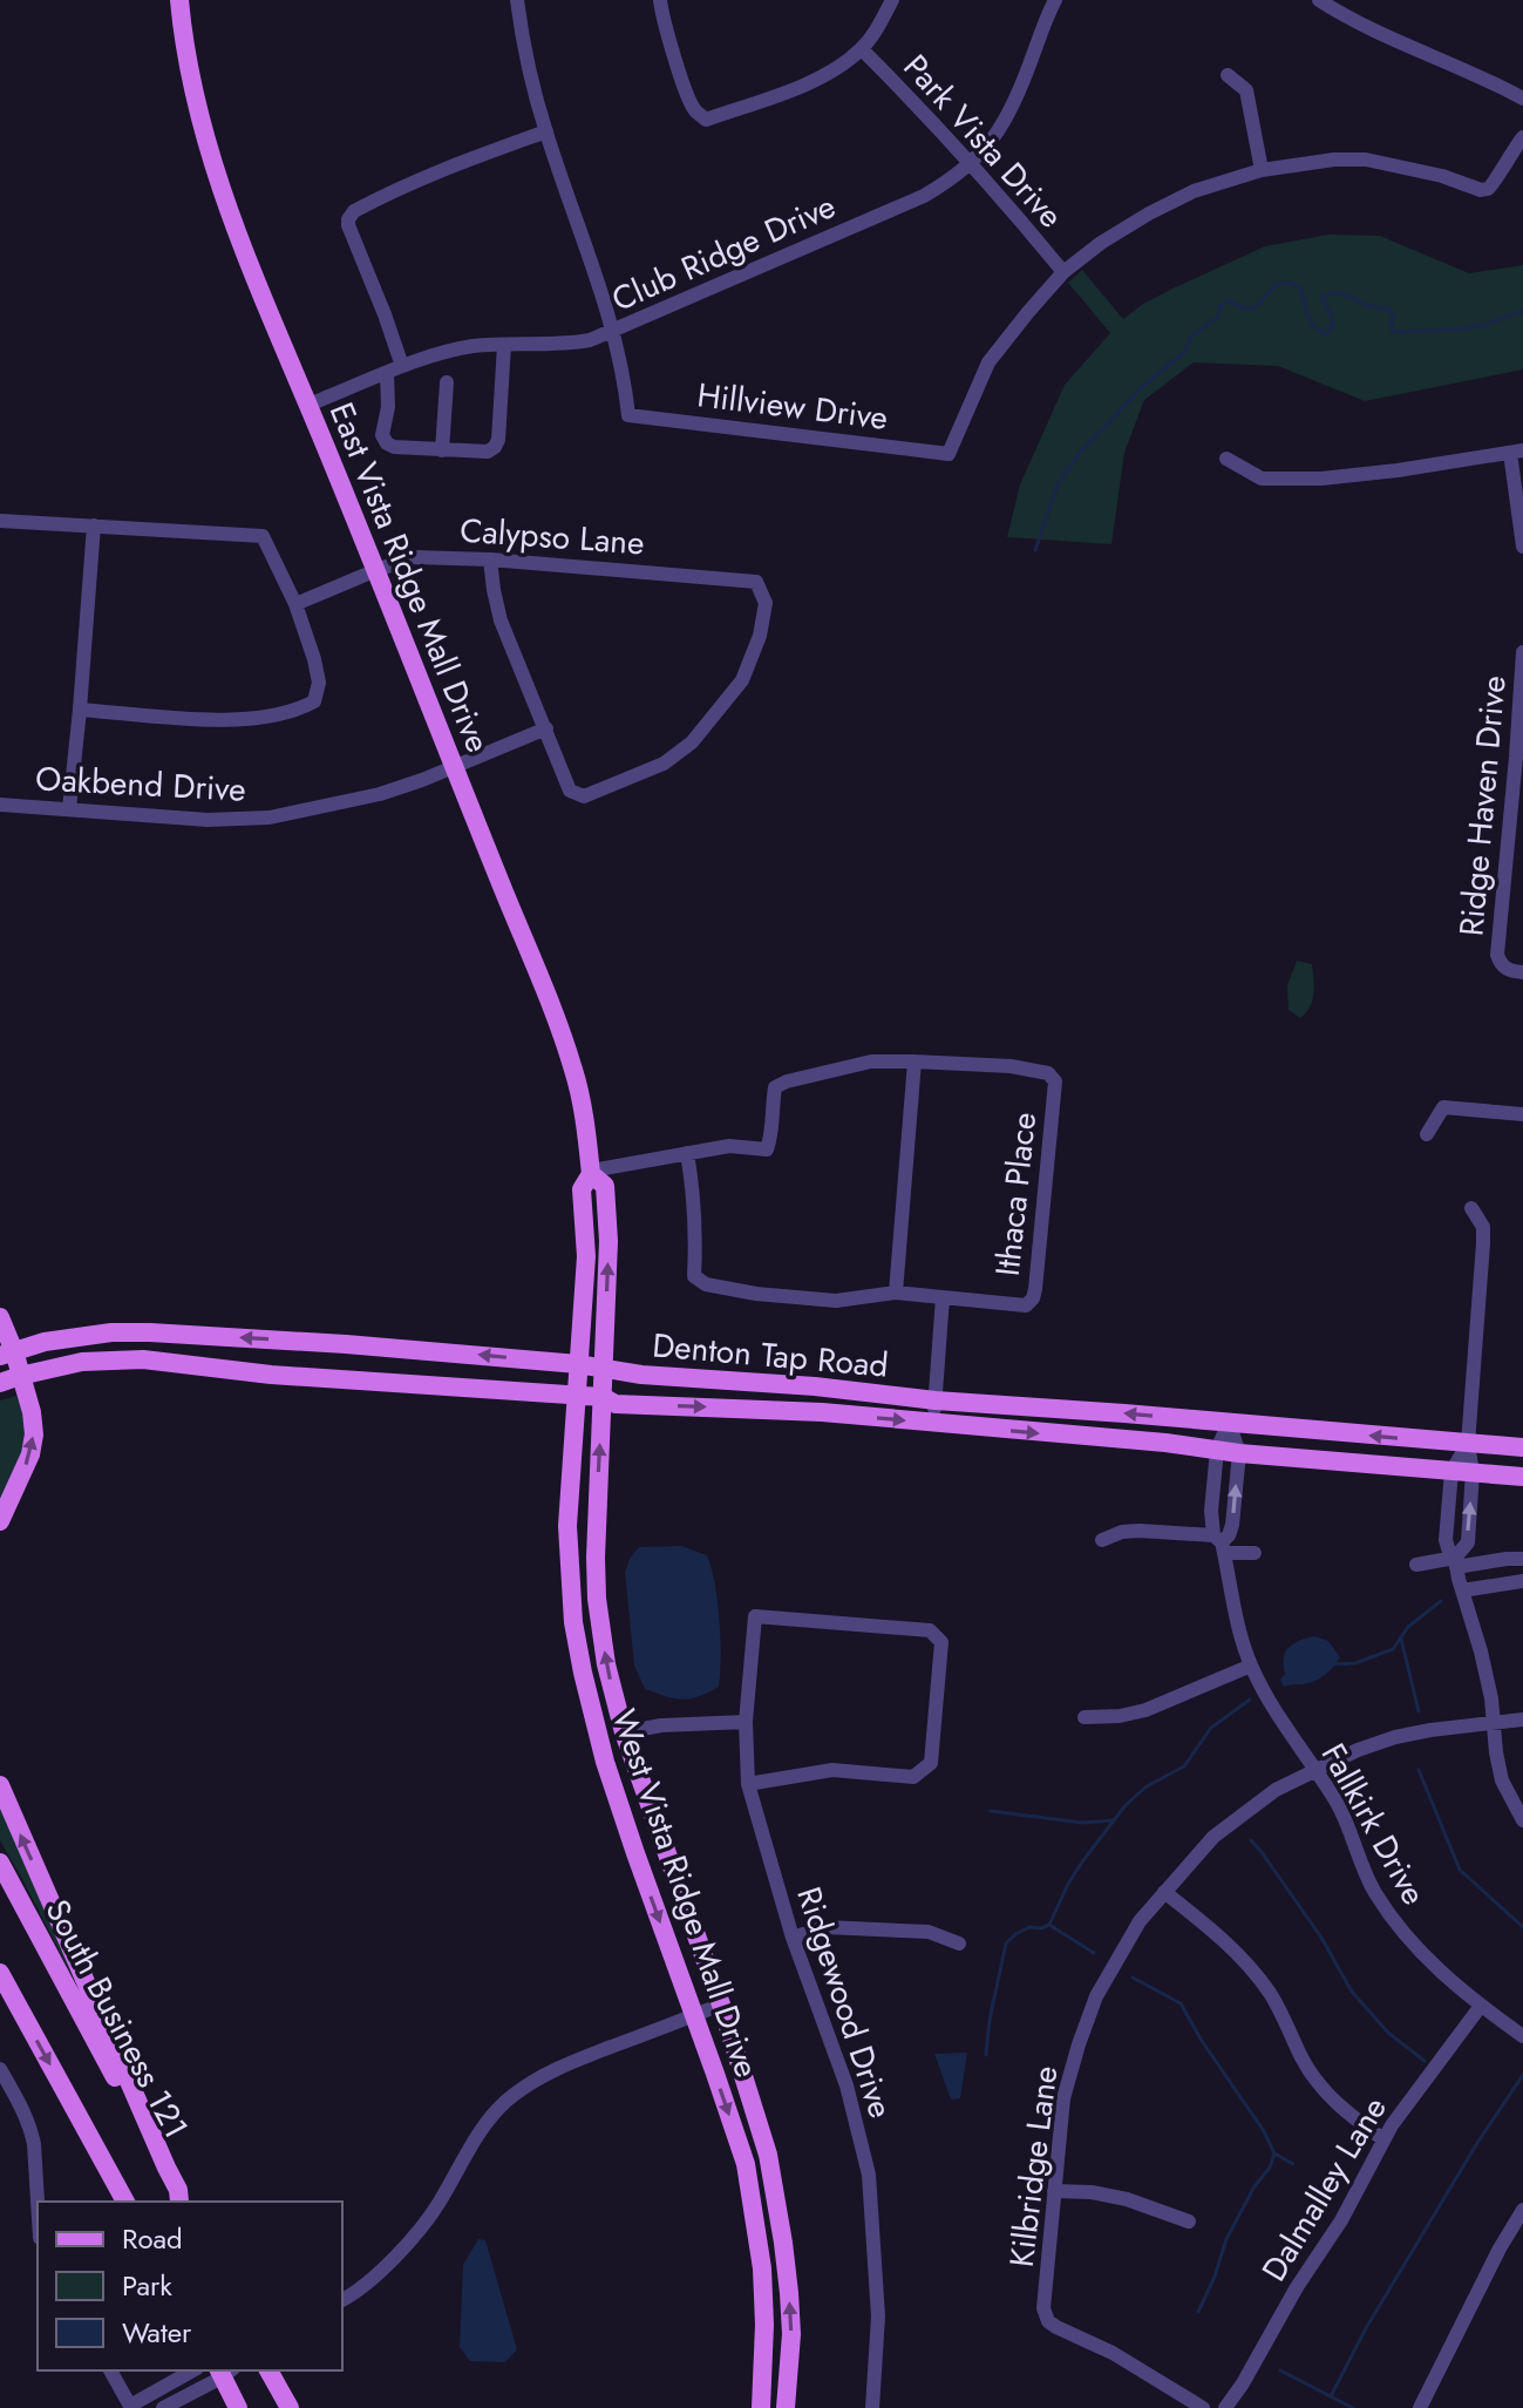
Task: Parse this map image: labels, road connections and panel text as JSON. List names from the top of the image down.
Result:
{
  "streets": {
    "main road": [
      "East Vista Ridge Mall Drive",
      "Denton Tap Road",
      "West Vista Ridge Mall Drive",
      "South Business 121"
    ],
    "street": [
      "Park Vista Drive",
      "Club Ridge Drive",
      "Hillview Drive",
      "Calypso Lane",
      "Oakbend Drive",
      "Ridge Haven Drive",
      "Ithaca Place",
      "Fallkirk Drive",
      "Ridgewood Drive",
      "Kilbridge Lane",
      "Dalmalley Lane"
    ]
  },
  "crossings": [
    ["Park Vista Drive", "Club Ridge Drive"],
    ["Park Vista Drive", "Hillview Drive"],
    ["Club Ridge Drive", "Hillview Drive"],
    ["Club Ridge Drive", "East Vista Ridge Mall Drive"],
    ["Calypso Lane", "East Vista Ridge Mall Drive"],
    ["Calypso Lane", "Oakbend Drive"],
    ["East Vista Ridge Mall Drive", "Oakbend Drive"],
    ["East Vista Ridge Mall Drive", "Ithaca Place"],
    ["East Vista Ridge Mall Drive", "Denton Tap Road"],
    ["East Vista Ridge Mall Drive", "West Vista Ridge Mall Drive"],
    ["Denton Tap Road", "Fallkirk Drive"],
    ["Denton Tap Road", "West Vista Ridge Mall Drive"],
    ["Fallkirk Drive", "Kilbridge Lane"],
    ["Fallkirk Drive", "Dalmalley Lane"]
  ],
  "legend": ["Road", "Park", "Water"]
}
